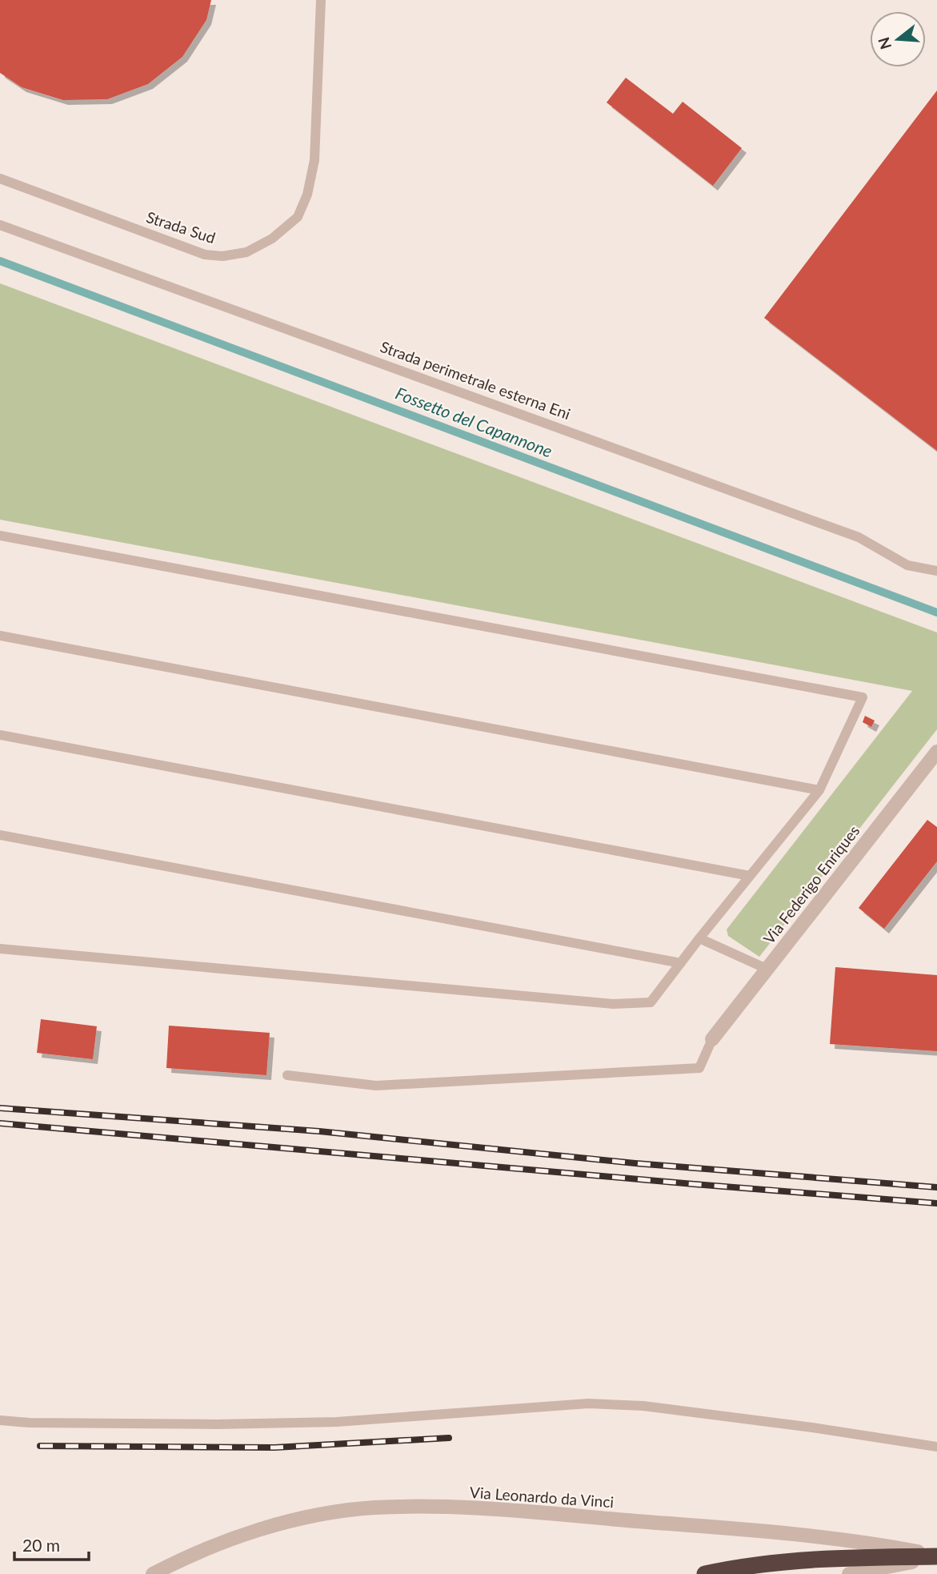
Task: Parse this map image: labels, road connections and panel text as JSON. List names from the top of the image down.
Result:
{
  "streets": {
    "street": ["Via Federigo Enriques", "Via Leonardo da Vinci"],
    "lane": ["Strada Sud", "Strada perimetrale esterna Eni"]
  },
  "water": ["Fossetto del Capannone"],
  "scale_bar": "20 m",
  "north": "left"
}
